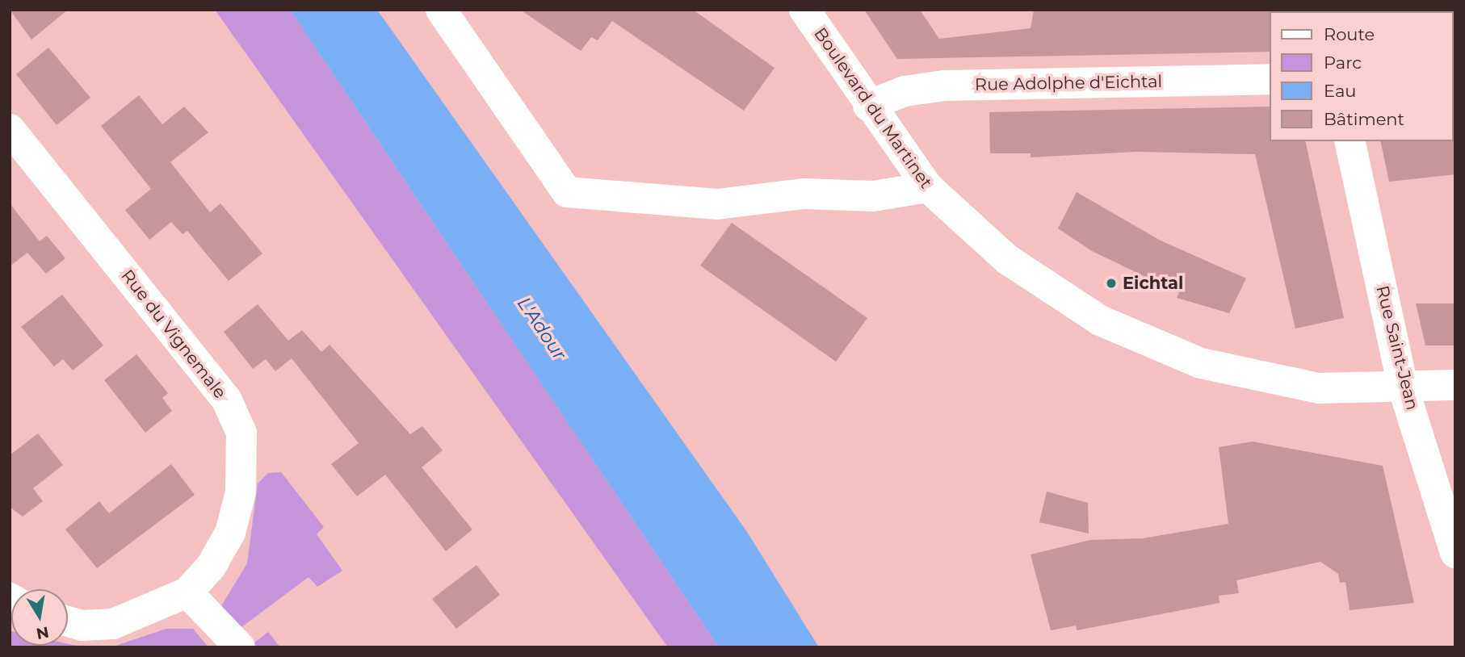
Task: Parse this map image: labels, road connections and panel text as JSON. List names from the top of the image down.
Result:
{
  "streets": {
    "street": [
      "Rue Adolphe d'Eichtal",
      "Boulevard du Martinet",
      "Rue du Vignemale",
      "Rue Saint-Jean"
    ]
  },
  "crossings": [
    ["Rue Adolphe d'Eichtal", "Boulevard du Martinet"],
    ["Boulevard du Martinet", "Rue Saint-Jean"]
  ],
  "water": ["L'Adour"],
  "places": ["Eichtal"],
  "legend": [
    "Route",
    "Parc",
    "Eau",
    "Bâtiment"
  ],
  "north": "bottom"
}
